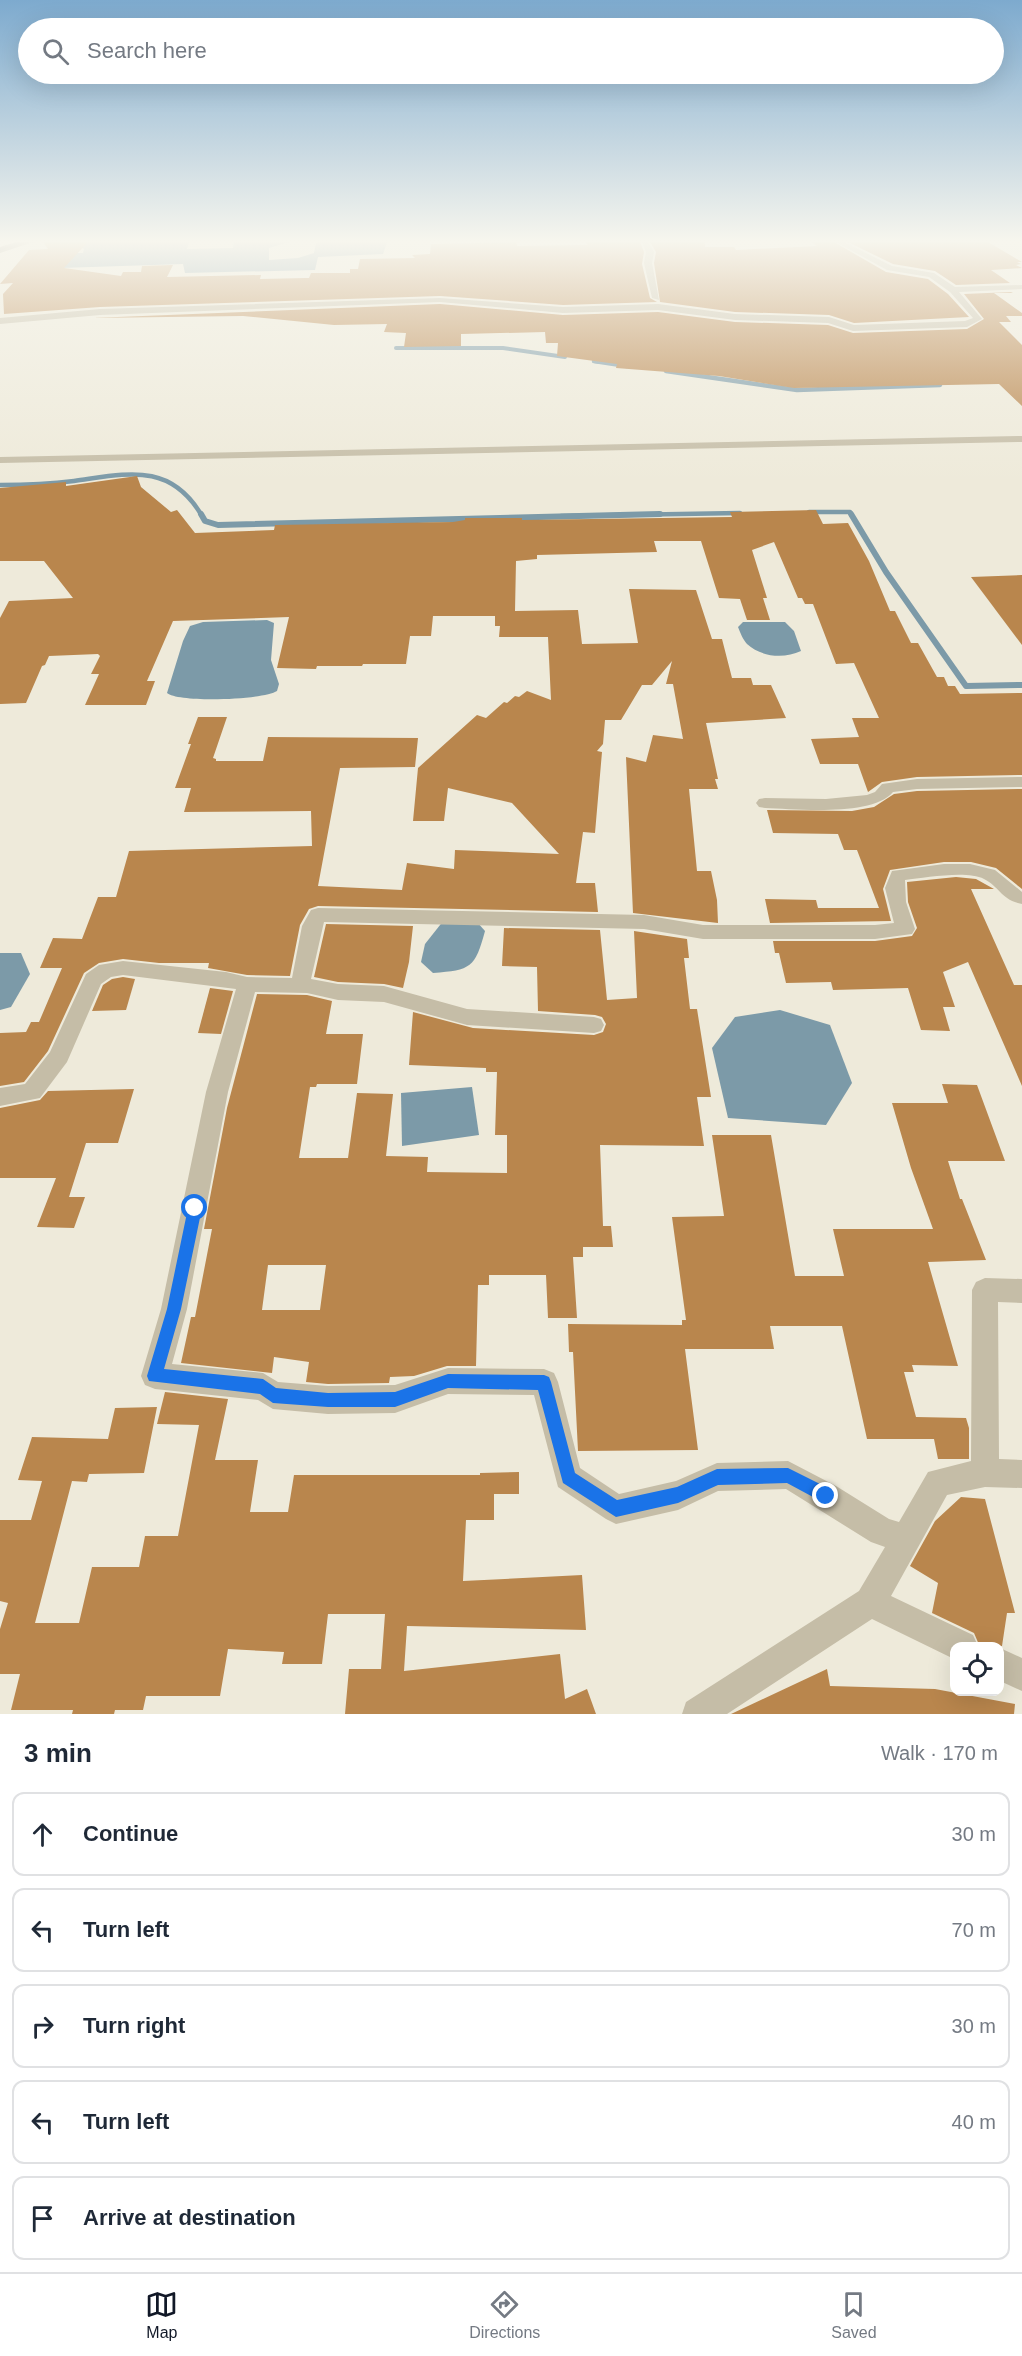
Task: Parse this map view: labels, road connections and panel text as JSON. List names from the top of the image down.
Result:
{
  "page": {
    "search": "Search here",
    "heading": ["3 min", "Walk · 170 m"],
    "list": [
      ["Continue", "30 m"],
      ["Turn left", "70 m"],
      ["Turn right", "30 m"],
      ["Turn left", "40 m"],
      "Arrive at destination"
    ],
    "nav": ["Map", "Directions", "Saved"]
  }
}
